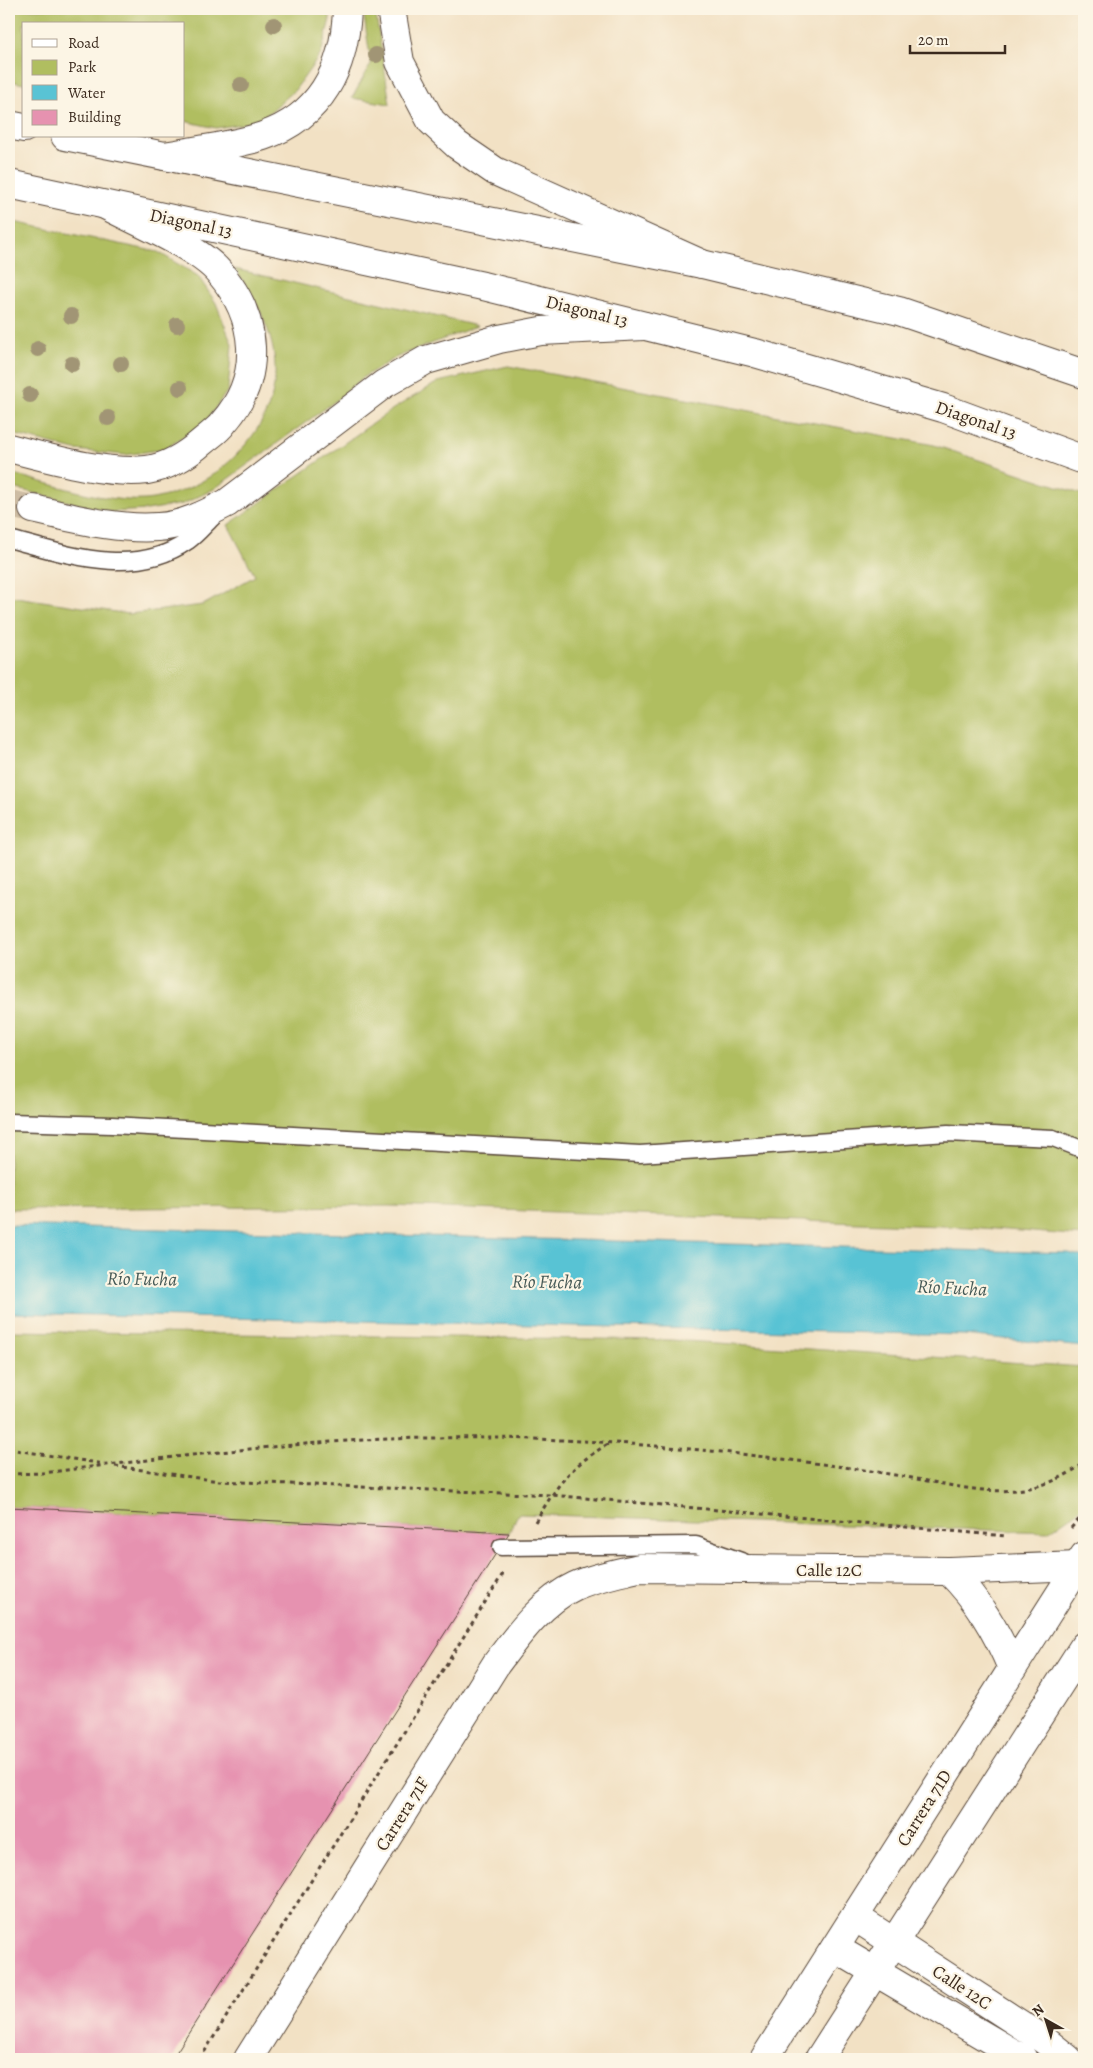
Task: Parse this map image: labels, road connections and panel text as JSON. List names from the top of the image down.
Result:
{
  "streets": {
    "main road": [
      "Diagonal 13",
      "Calle 12C",
      "Carrera 71D",
      "Carrera 71F"
    ]
  },
  "crossings": [
    ["Calle 12C", "Carrera 71D"],
    ["Calle 12C", "Carrera 71F"]
  ],
  "water": ["Río Fucha"],
  "legend": [
    "Road",
    "Park",
    "Water",
    "Building"
  ],
  "scale_bar": "20 m",
  "north": "top left"
}
